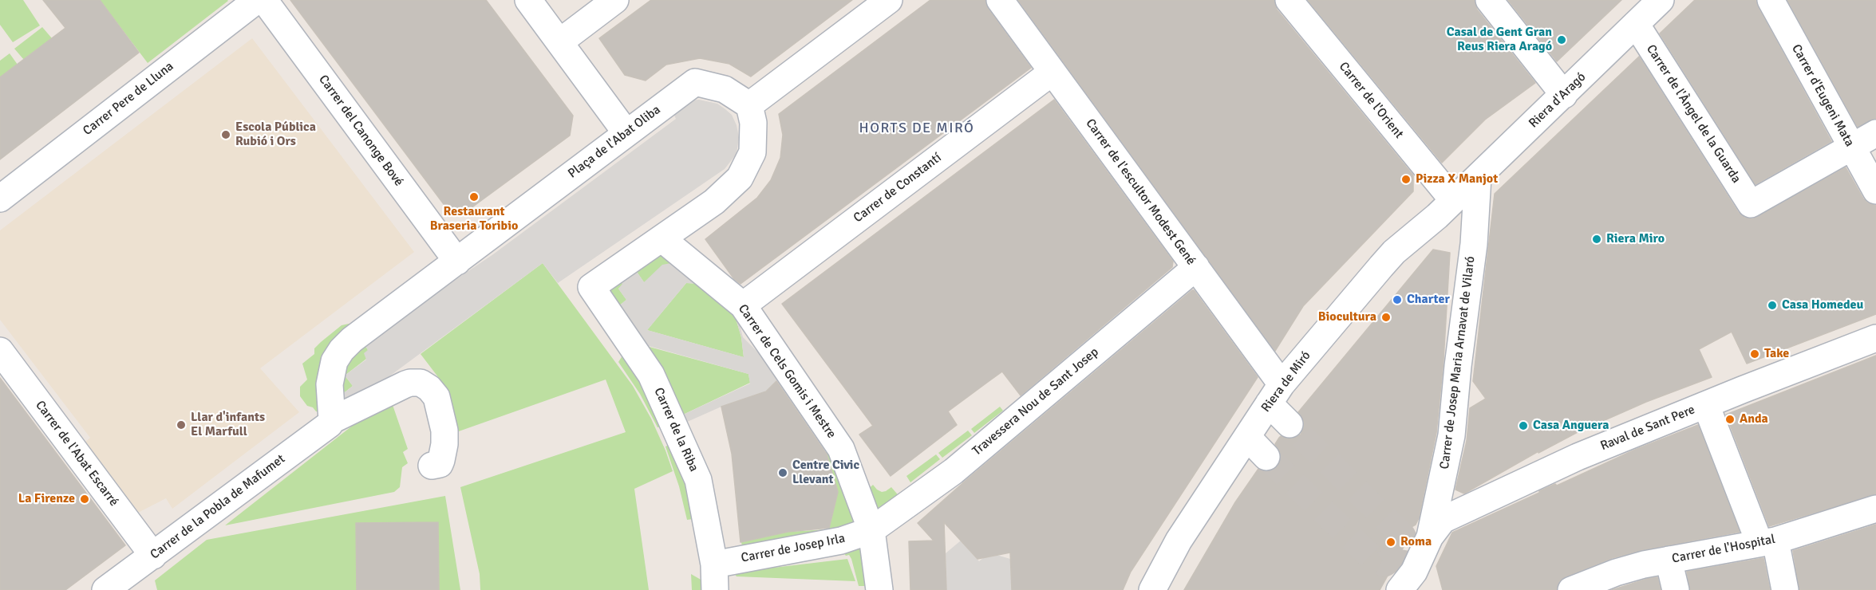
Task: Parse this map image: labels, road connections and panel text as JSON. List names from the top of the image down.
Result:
{
  "streets": {
    "street": [
      "Carrer d'Eugeni Mata",
      "Carrer Pere de Lluna",
      "Carrer de l'Orient",
      "Riera d'Aragó",
      "Carrer de l'Àngel de la Guarda",
      "Carrer del Canonge Bové",
      "Plaça de l'Abat Oliba",
      "Carrer de Constantí",
      "Carrer de l'escultor Modest Gené",
      "Carrer de Josep Maria Arnavat de Vilaró",
      "Carrer de Cels Gomis i Mestre",
      "Riera de Miró",
      "Travessera Nou de Sant Josep",
      "Raval de Sant Pere",
      "Carrer de la Riba",
      "Carrer de l'Abat Escarré",
      "Carrer de la Pobla de Mafumet",
      "Carrer de Josep Irla",
      "Carrer de l'Hospital"
    ]
  },
  "crossings": [
    ["Carrer d'Eugeni Mata", "Carrer de l'Àngel de la Guarda"],
    ["Carrer de l'Orient", "Riera d'Aragó"],
    ["Carrer de l'Orient", "Carrer de Josep Maria Arnavat de Vilaró"],
    ["Carrer de l'Orient", "Riera de Miró"],
    ["Riera d'Aragó", "Carrer de l'Àngel de la Guarda"],
    ["Riera d'Aragó", "Carrer de Josep Maria Arnavat de Vilaró"],
    ["Riera d'Aragó", "Riera de Miró"],
    ["Carrer del Canonge Bové", "Plaça de l'Abat Oliba"],
    ["Plaça de l'Abat Oliba", "Carrer de la Pobla de Mafumet"],
    ["Carrer de Constantí", "Carrer de l'escultor Modest Gené"],
    ["Carrer de Constantí", "Carrer de Cels Gomis i Mestre"],
    ["Carrer de l'escultor Modest Gené", "Riera de Miró"],
    ["Carrer de l'escultor Modest Gené", "Travessera Nou de Sant Josep"],
    ["Carrer de Josep Maria Arnavat de Vilaró", "Riera de Miró"],
    ["Carrer de Josep Maria Arnavat de Vilaró", "Raval de Sant Pere"],
    ["Carrer de Cels Gomis i Mestre", "Travessera Nou de Sant Josep"],
    ["Carrer de Cels Gomis i Mestre", "Carrer de la Riba"],
    ["Carrer de Cels Gomis i Mestre", "Carrer de Josep Irla"],
    ["Travessera Nou de Sant Josep", "Carrer de Josep Irla"],
    ["Carrer de la Riba", "Carrer de Josep Irla"],
    ["Carrer de l'Abat Escarré", "Carrer de la Pobla de Mafumet"]
  ],
  "districts": ["HORTS DE MIRÓ"],
  "places": [
    "Casal de Gent Gran Reus Riera Aragó",
    "Escola Pública Rubió i Ors",
    "Pizza X Manjot",
    "Restaurant Braseria Toribio",
    "Riera Miro",
    "Charter",
    "Casa Homedeu",
    "Biocultura",
    "Take",
    "Anda",
    "Llar d'infants El Marfull",
    "Casa Anguera",
    "Centre Civic Llevant",
    "La Firenze",
    "Roma"
  ]
}
